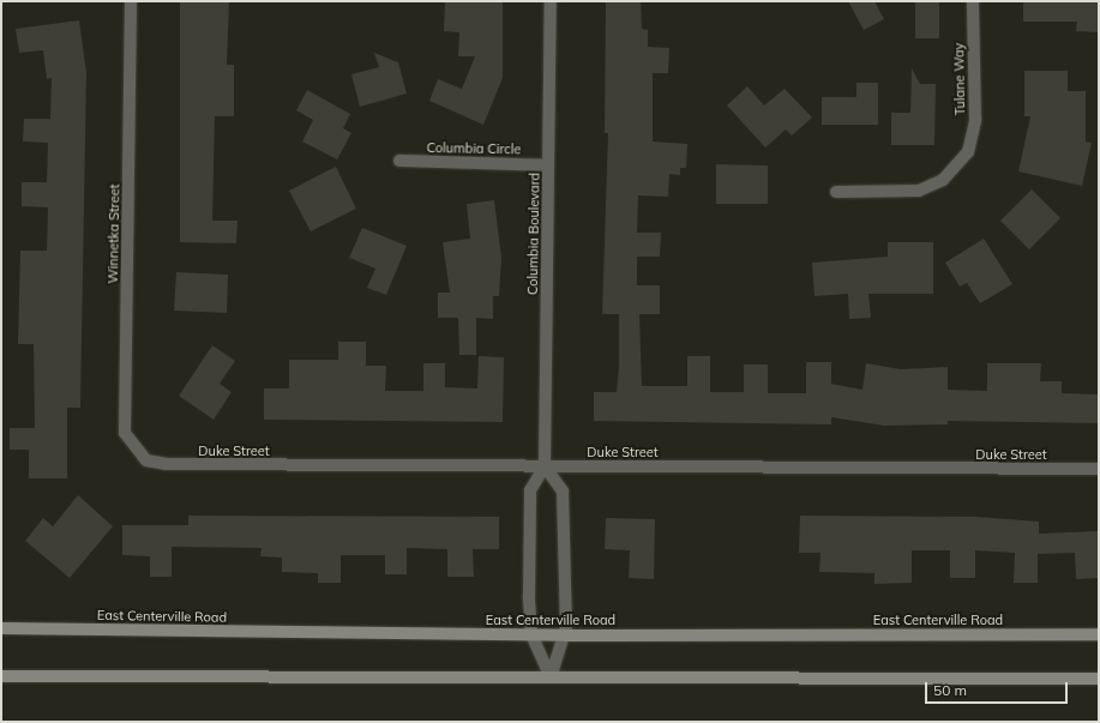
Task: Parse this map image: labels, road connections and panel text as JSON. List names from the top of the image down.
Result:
{
  "streets": {
    "main road": ["East Centerville Road"],
    "street": [
      "Tulane Way",
      "Columbia Circle",
      "Winnetka Street",
      "Columbia Boulevard",
      "Duke Street"
    ]
  },
  "crossings": [
    ["Columbia Circle", "Columbia Boulevard"],
    ["Winnetka Street", "Duke Street"],
    ["Columbia Boulevard", "Duke Street"]
  ],
  "scale_bar": "50 m"
}
